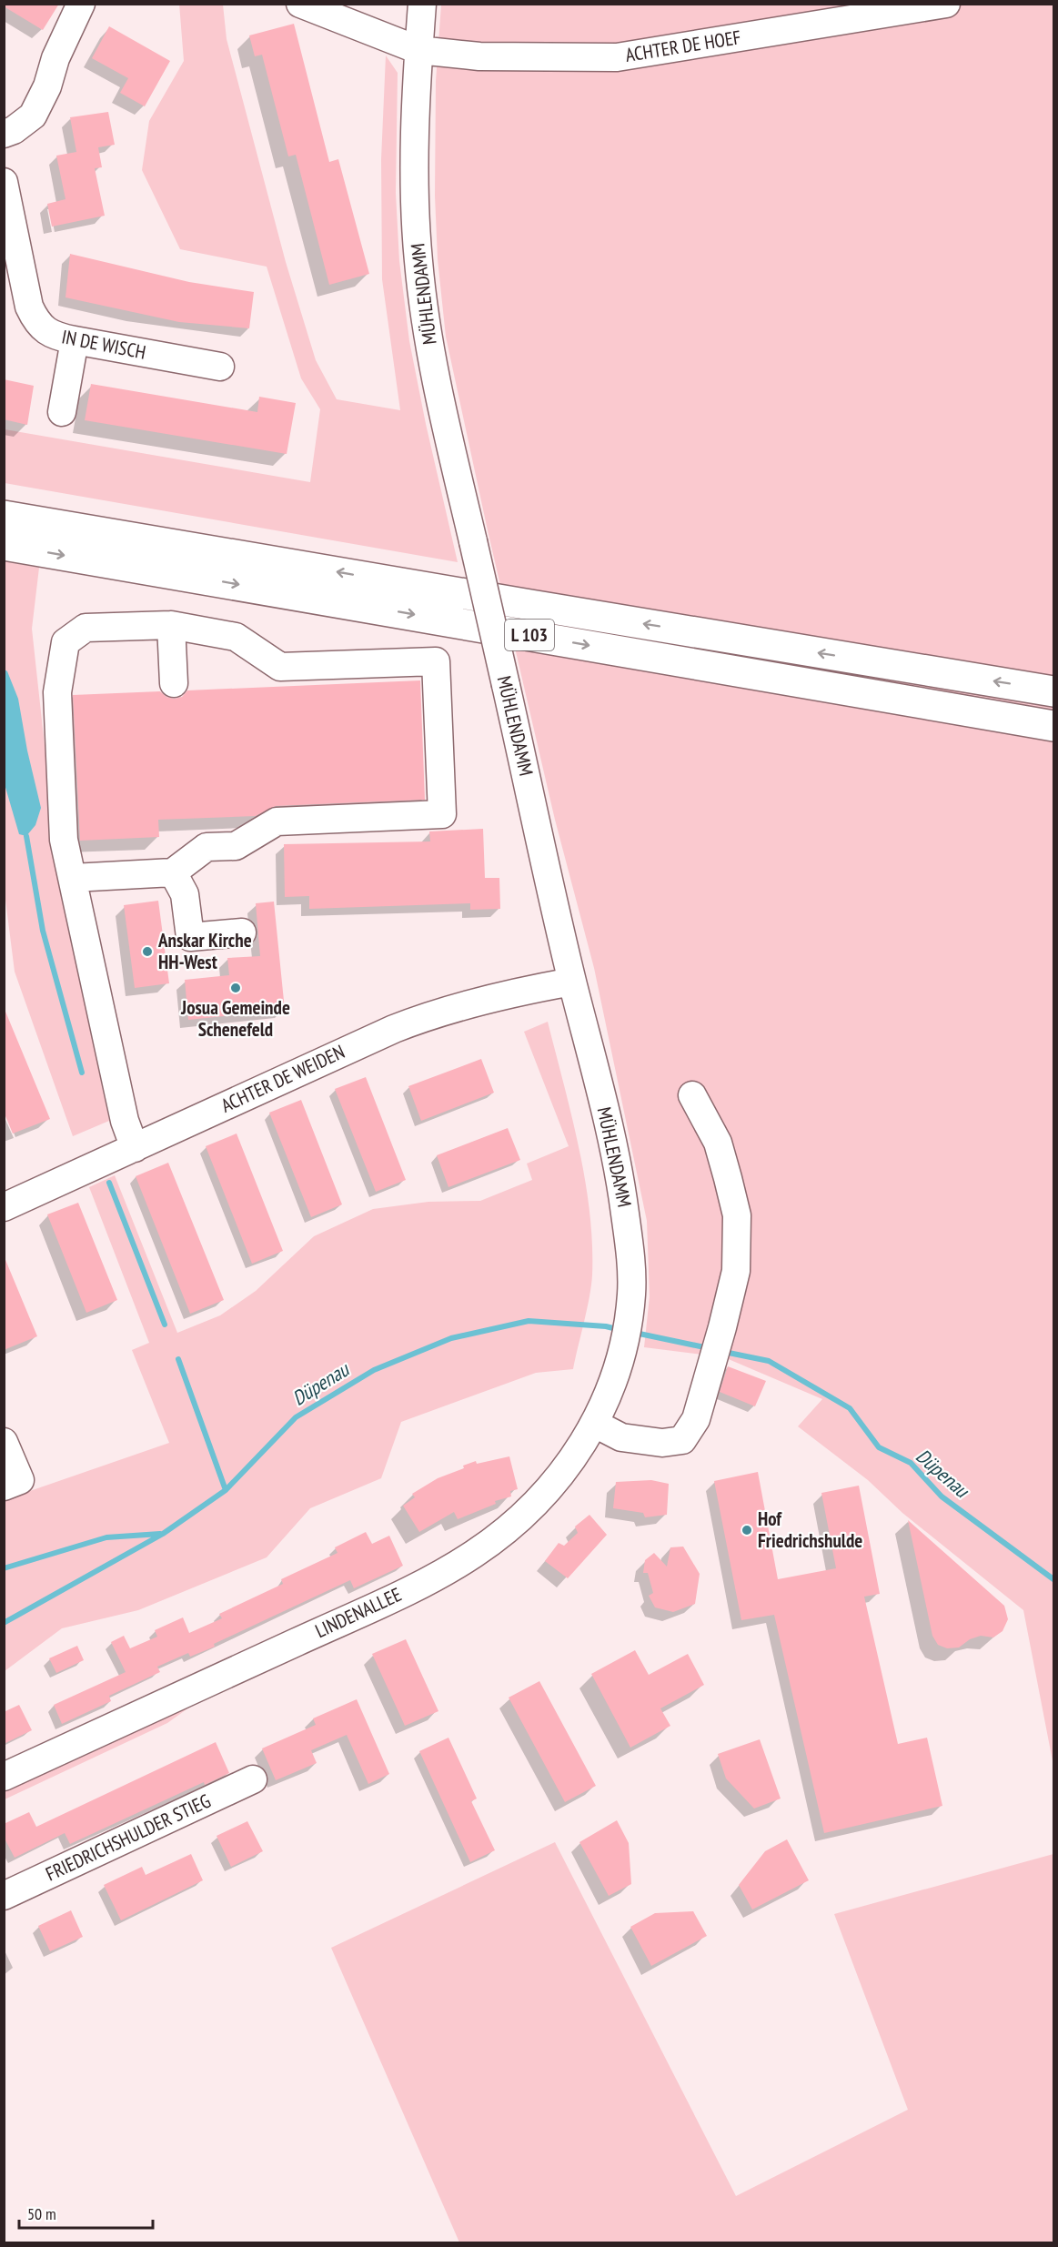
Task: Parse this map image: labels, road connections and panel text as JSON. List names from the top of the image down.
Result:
{
  "streets": {
    "highway": ["L 103"],
    "street": [
      "ACHTER DE HOEF",
      "MÜHLENDAMM",
      "IN DE WISCH",
      "ACHTER DE WEIDEN",
      "LINDENALLEE",
      "FRIEDRICHSHULDER STIEG"
    ]
  },
  "crossings": [
    ["ACHTER DE HOEF", "MÜHLENDAMM"],
    ["MÜHLENDAMM", "ACHTER DE WEIDEN"],
    ["MÜHLENDAMM", "LINDENALLEE"]
  ],
  "water": ["Düpenau"],
  "places": ["Anskar Kirche HH-West", "Josua Gemeinde Schenefeld", "Hof Friedrichshulde"],
  "scale_bar": "50 m"
}
